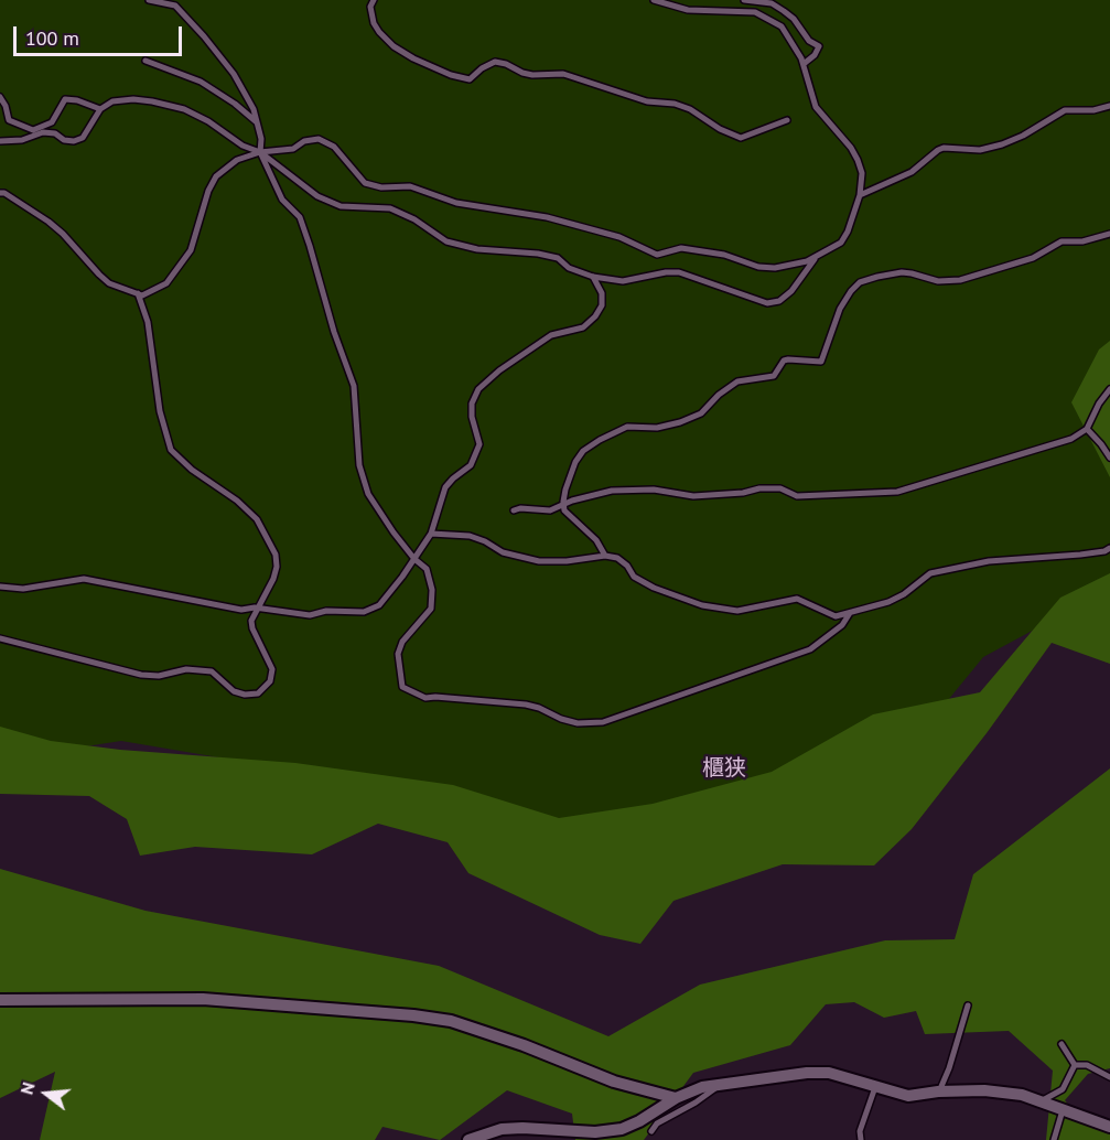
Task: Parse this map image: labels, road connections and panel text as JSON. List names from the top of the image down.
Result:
{
  "districts": ["櫃狭"],
  "scale_bar": "100 m",
  "north": "left"
}
